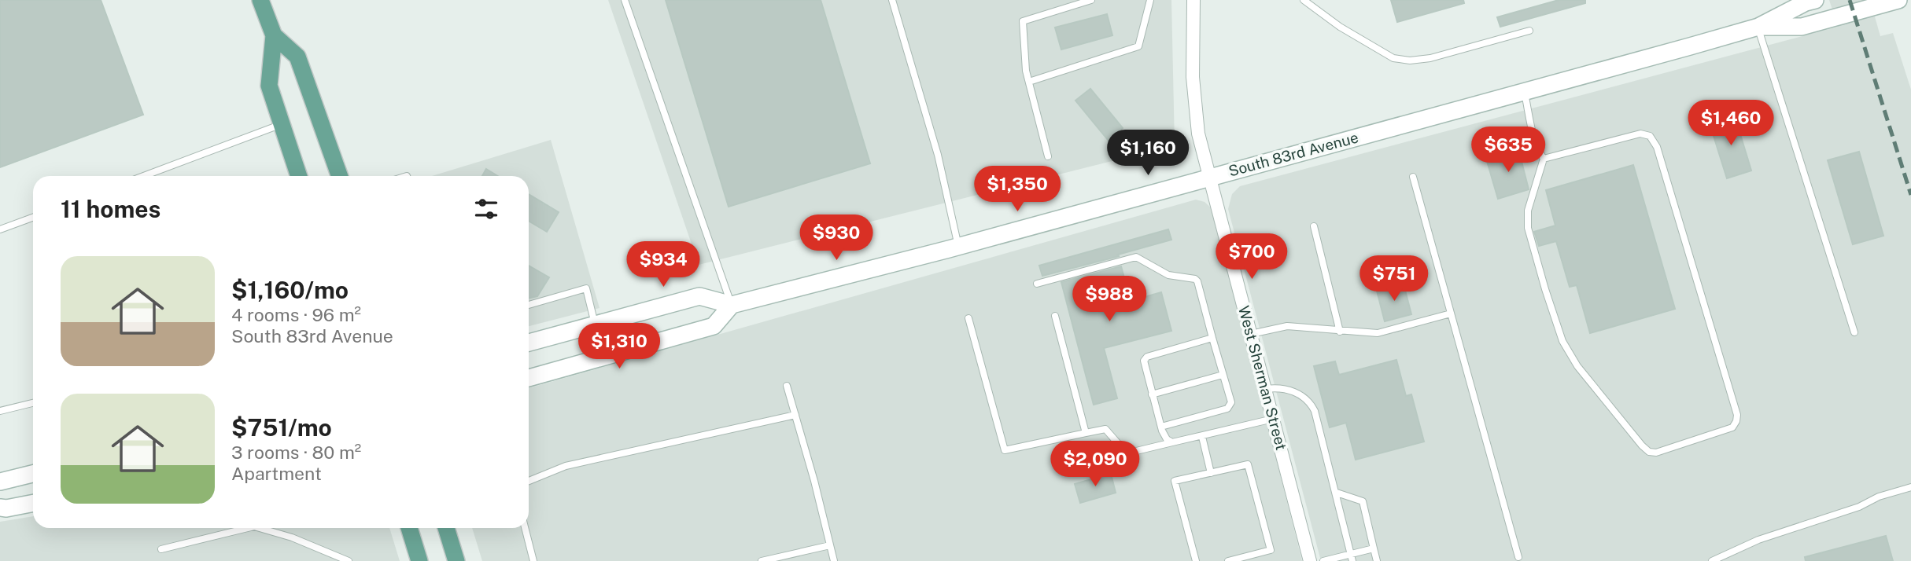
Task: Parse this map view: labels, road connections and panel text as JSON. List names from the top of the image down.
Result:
{
  "streets": {
    "main road": ["South 83rd Avenue"],
    "street": ["West Sherman Street"]
  },
  "crossings": [
    ["South 83rd Avenue", "West Sherman Street"]
  ],
  "page": {
    "price": [
      "$1,460",
      "$635",
      "$1,160",
      "$1,350",
      "$930",
      "$700",
      "$934",
      "$751",
      "$988",
      "$1,310",
      "$2,090"
    ],
    "heading": "11 homes",
    "list": [
      {
        "name": "$1,160/mo",
        "note": "4 rooms · 96 m² · South 83rd Avenue"
      },
      {
        "name": "$751/mo",
        "note": "3 rooms · 80 m² · Apartment"
      }
    ]
  }
}
